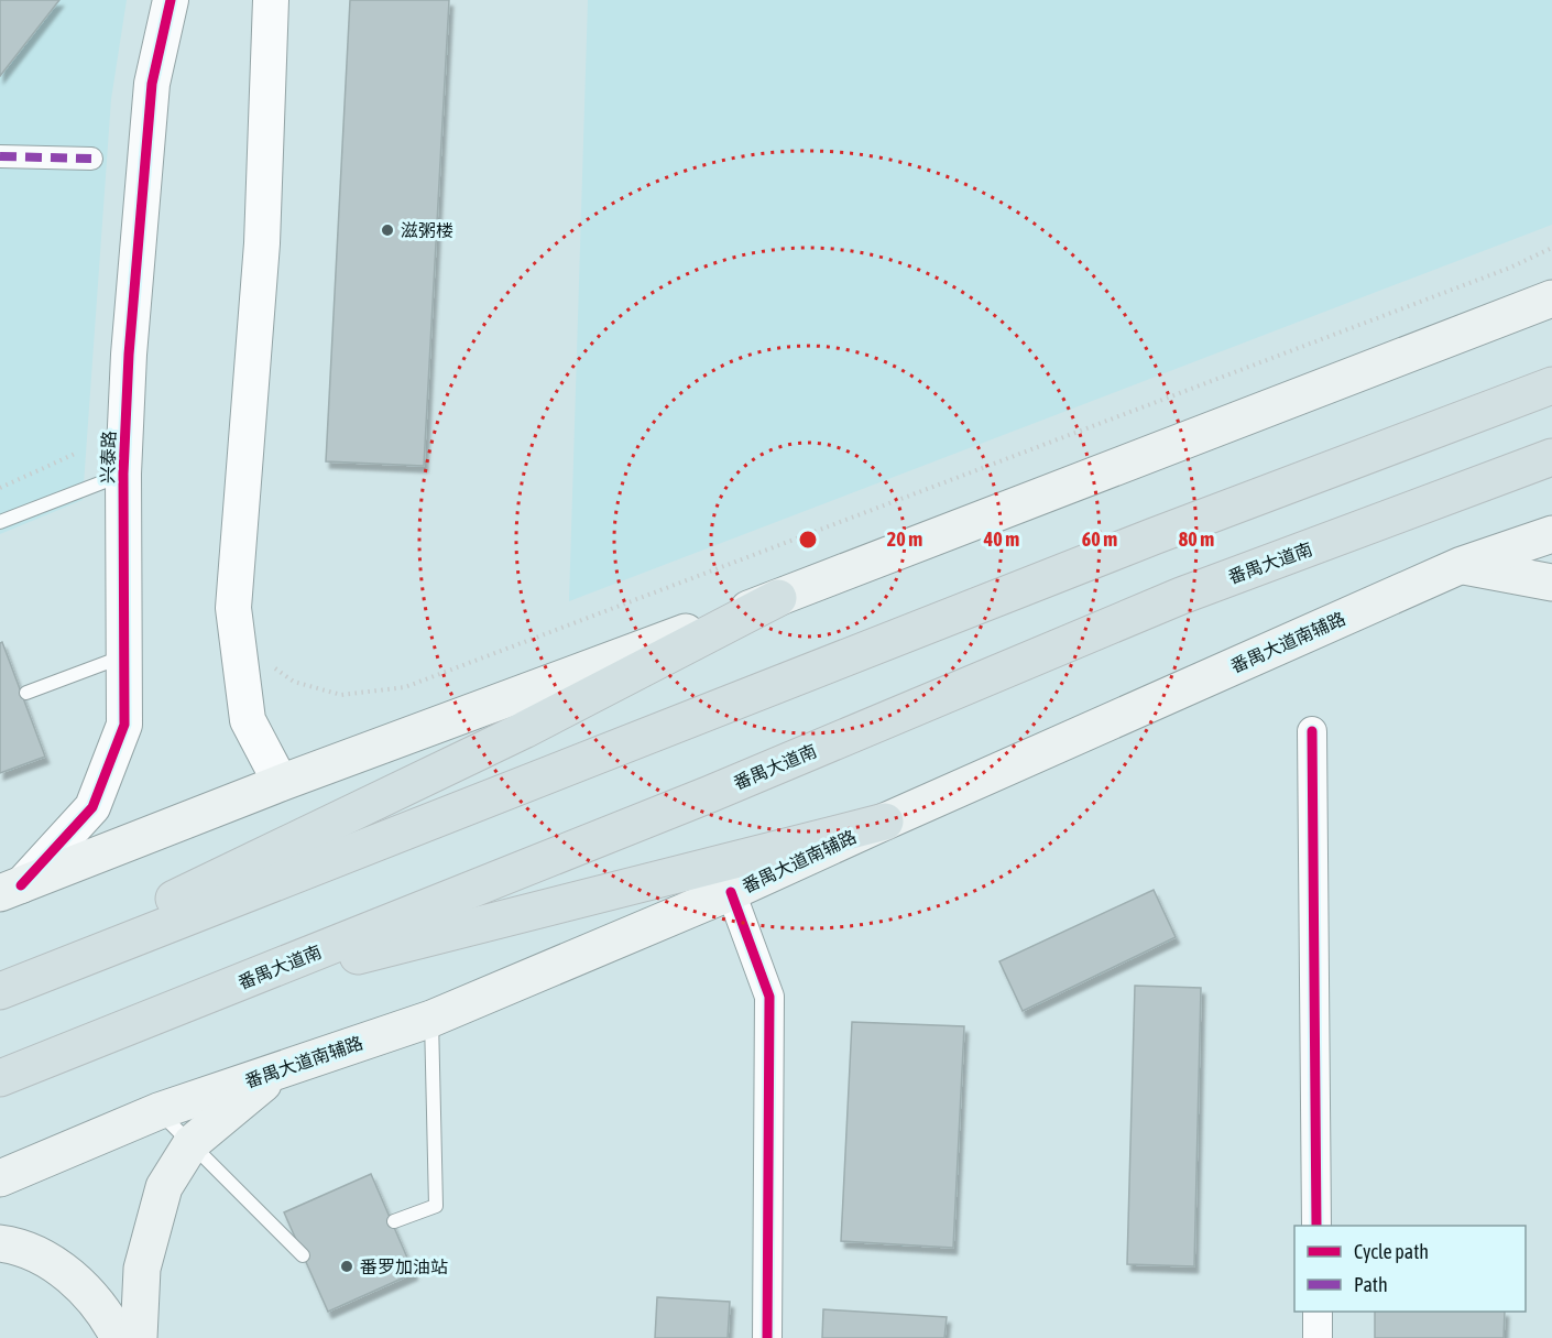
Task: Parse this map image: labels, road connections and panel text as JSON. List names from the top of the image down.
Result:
{
  "streets": {
    "highway": ["番禺大道南"],
    "main road": ["番禺大道南辅路"],
    "street": ["兴泰路"]
  },
  "places": ["滋粥楼", "番罗加油站"],
  "legend": ["Cycle path", "Path"],
  "rings": [
    "20 m",
    "40 m",
    "60 m",
    "80 m"
  ]
}
